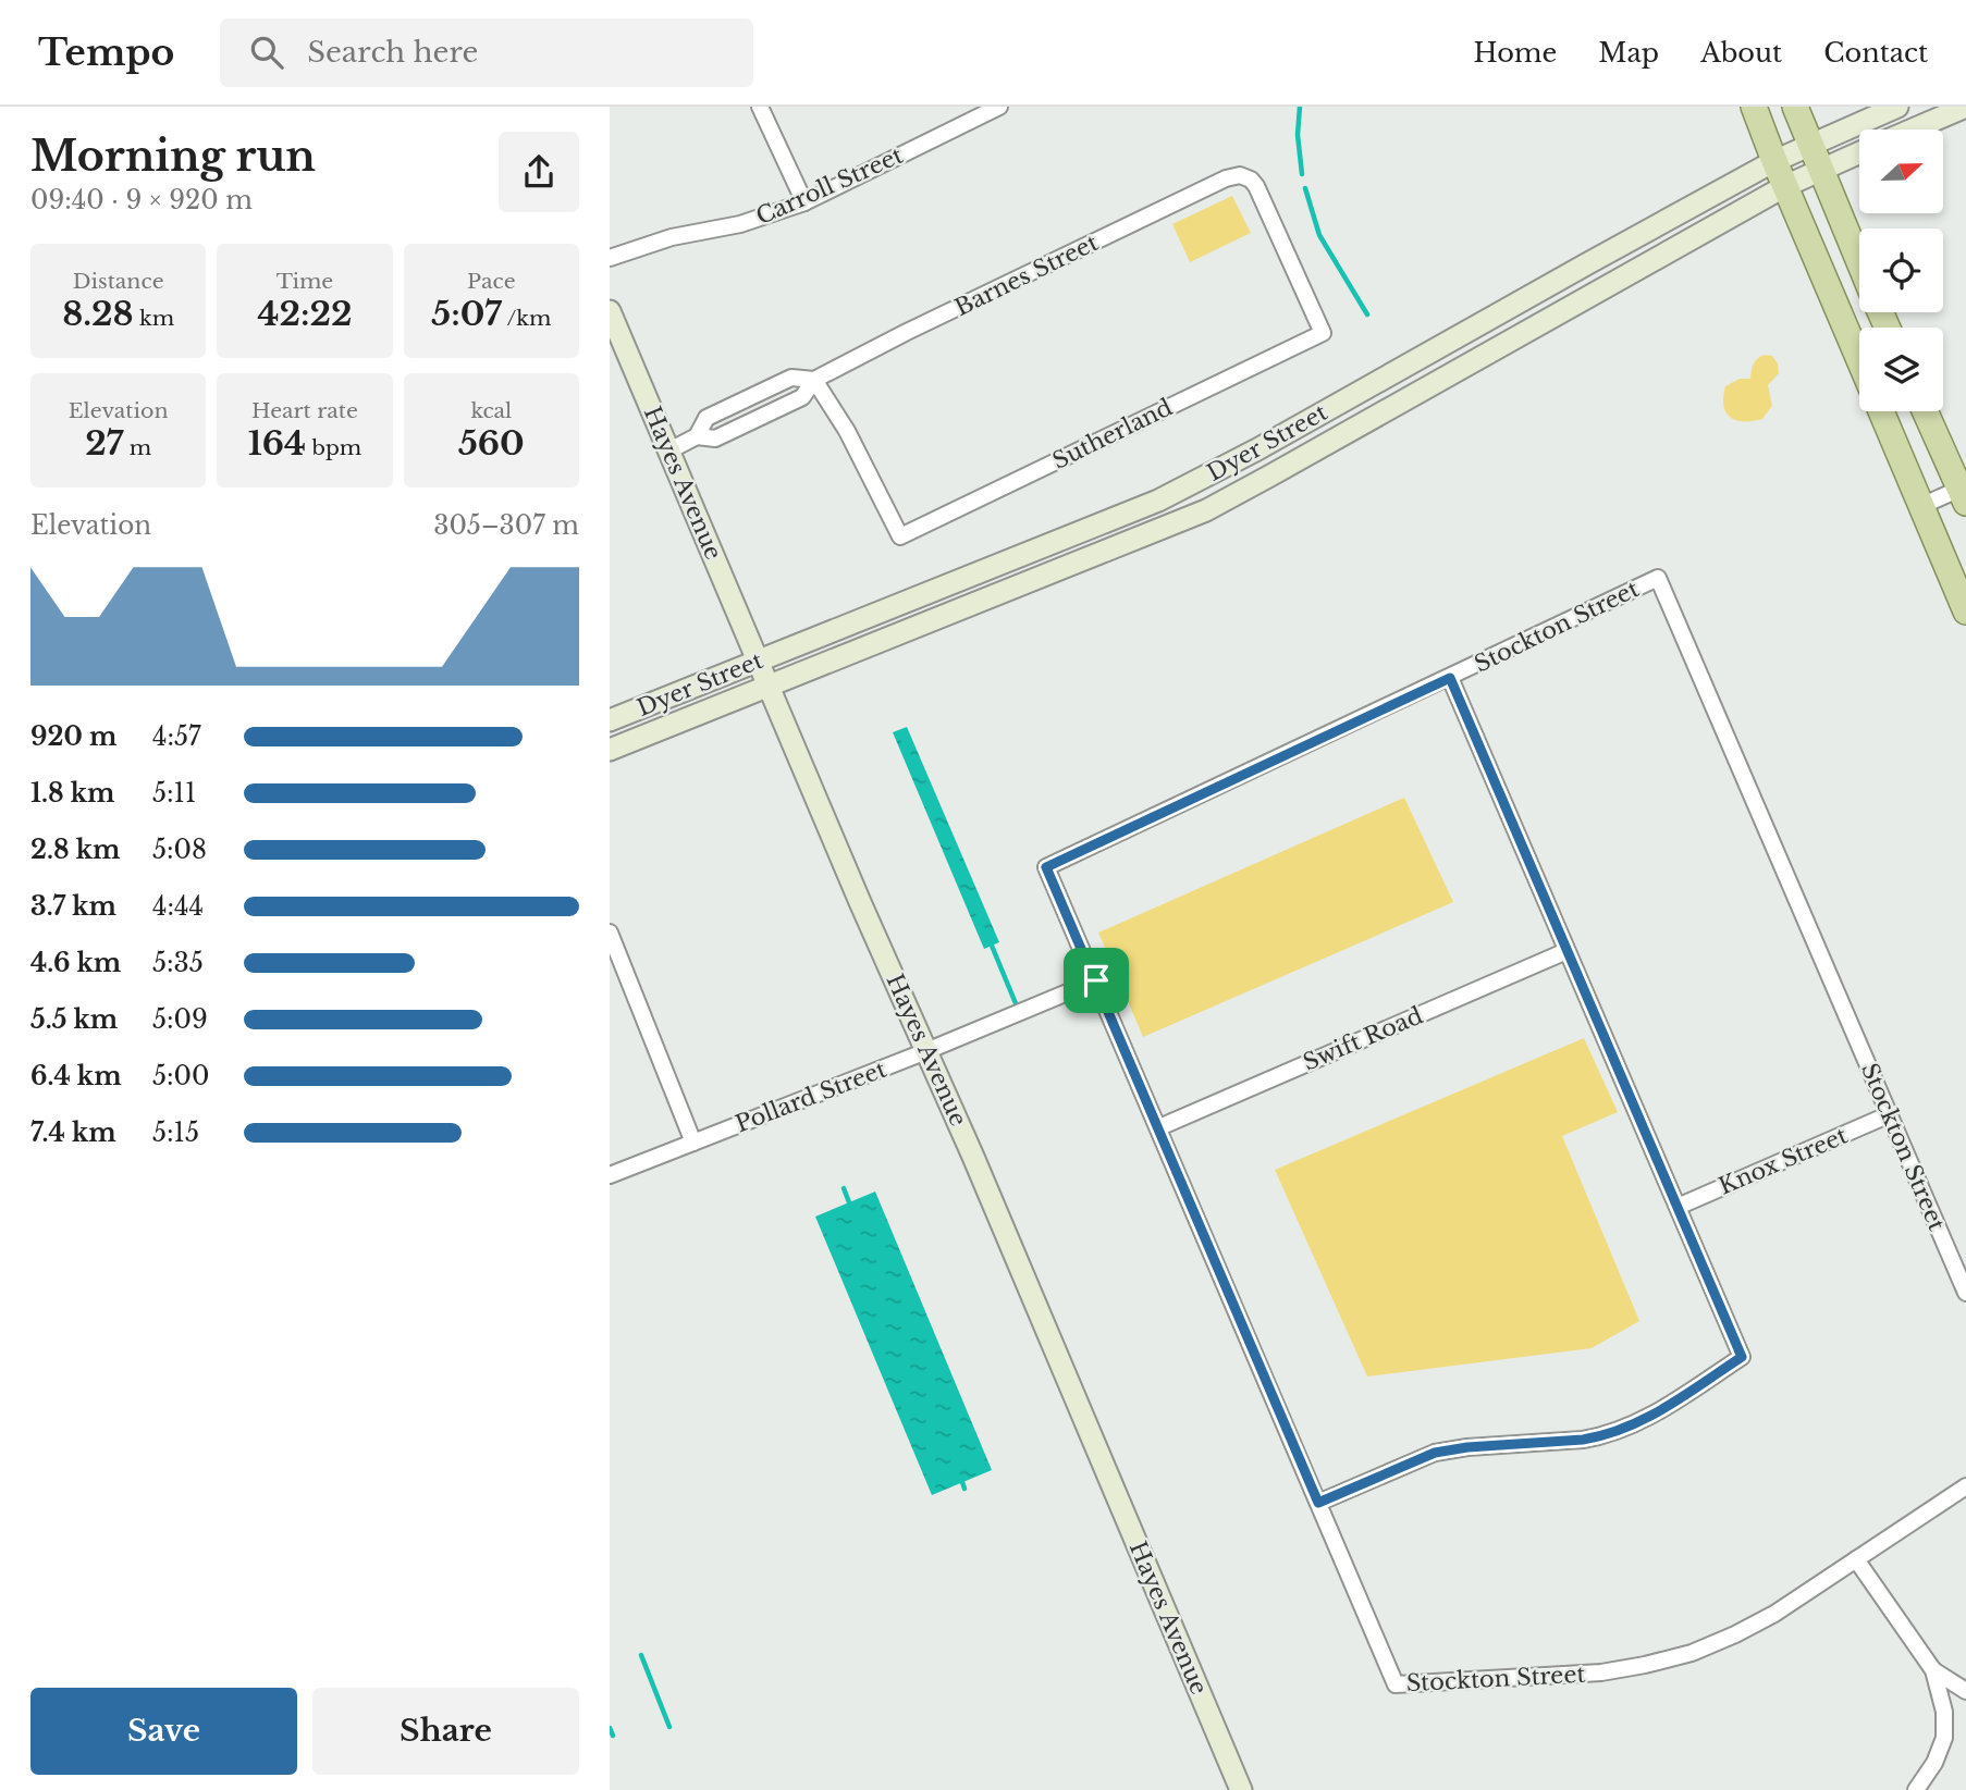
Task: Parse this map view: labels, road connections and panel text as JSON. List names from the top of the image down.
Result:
{
  "streets": {
    "main road": ["Dyer Street", "Hayes Avenue"],
    "street": [
      "Carroll Street",
      "Barnes Street",
      "Sutherland",
      "Stockton Street",
      "Swift Road",
      "Pollard Street",
      "Knox Street"
    ]
  },
  "crossings": [
    ["Barnes Street", "Sutherland"],
    ["Barnes Street", "Hayes Avenue"],
    ["Dyer Street", "Hayes Avenue"],
    ["Hayes Avenue", "Pollard Street"],
    ["Stockton Street", "Swift Road"],
    ["Stockton Street", "Pollard Street"],
    ["Stockton Street", "Knox Street"]
  ],
  "north": "right",
  "page": {
    "header": "Tempo",
    "search": "Search here",
    "nav": [
      "Home",
      "Map",
      "About",
      "Contact"
    ],
    "heading": ["Morning run", "09:40 · 9 × 920 m"],
    "stats": [
      ["Distance", "8.28 km"],
      ["Time", "42:22"],
      ["Pace", "5:07 /km"],
      ["Elevation", "27 m"],
      ["Heart rate", "164 bpm"],
      ["kcal", "560"]
    ],
    "chart": ["Elevation", "305–307 m"],
    "list": [
      {
        "name": "920 m",
        "note": "4:57"
      },
      {
        "name": "1.8 km",
        "note": "5:11"
      },
      {
        "name": "2.8 km",
        "note": "5:08"
      },
      {
        "name": "3.7 km",
        "note": "4:44"
      },
      {
        "name": "4.6 km",
        "note": "5:35"
      },
      {
        "name": "5.5 km",
        "note": "5:09"
      },
      {
        "name": "6.4 km",
        "note": "5:00"
      },
      {
        "name": "7.4 km",
        "note": "5:15"
      }
    ],
    "buttons": ["Save", "Share"]
  }
}
